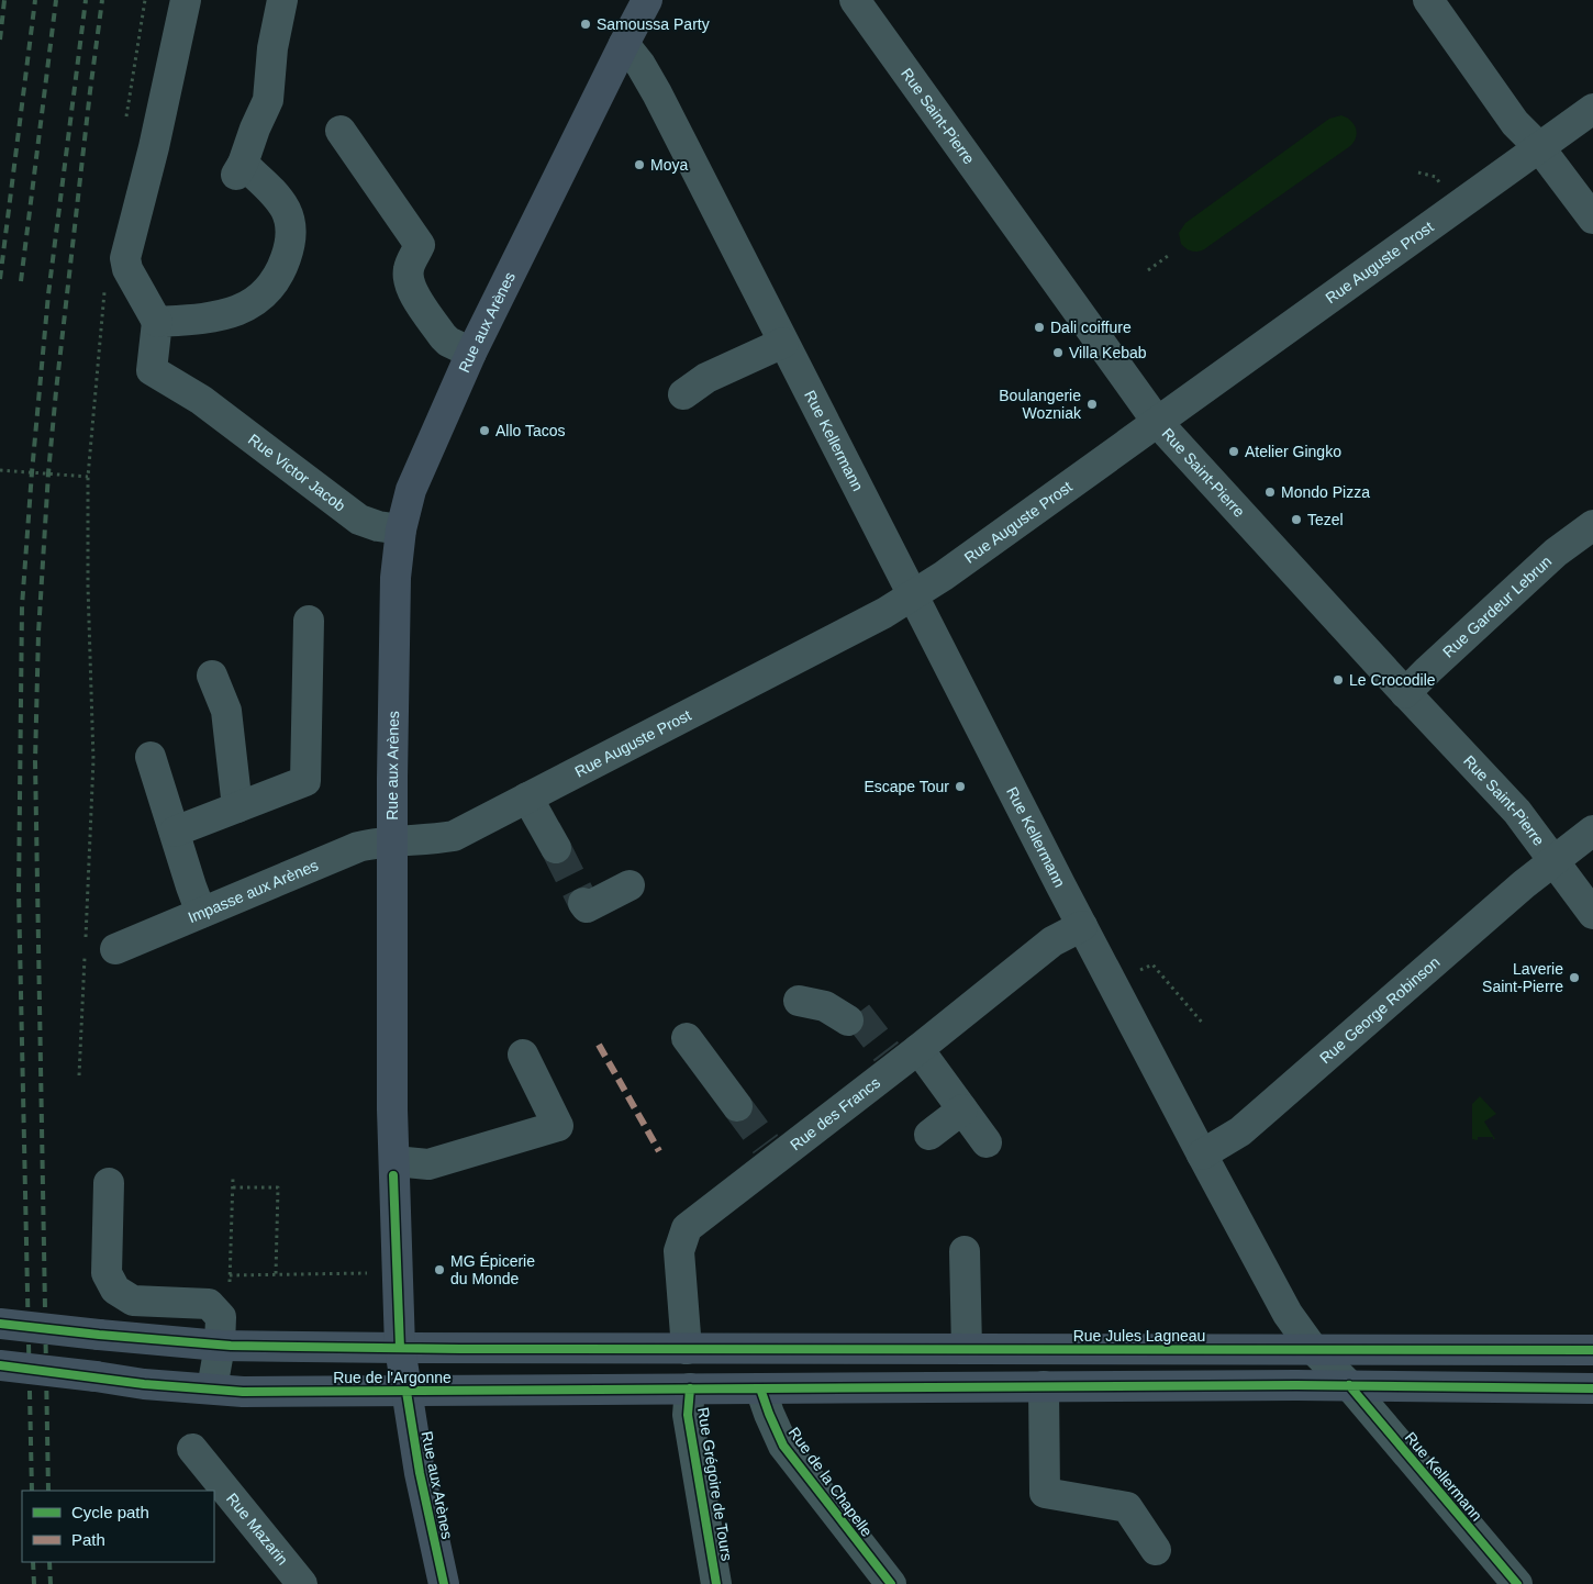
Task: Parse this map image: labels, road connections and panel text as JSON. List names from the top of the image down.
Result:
{
  "streets": {
    "main road": ["Rue aux Arènes", "Rue Jules Lagneau", "Rue de l'Argonne"],
    "street": [
      "Rue Saint-Pierre",
      "Rue Auguste Prost",
      "Rue Kellermann",
      "Rue Victor Jacob",
      "Rue Gardeur Lebrun",
      "Impasse aux Arènes",
      "Rue George Robinson",
      "Rue des Francs",
      "Rue de la Chapelle",
      "Rue Grégoire de Tours",
      "Rue Mazarin"
    ]
  },
  "crossings": [
    ["Rue Saint-Pierre", "Rue Auguste Prost"],
    ["Rue Saint-Pierre", "Rue Gardeur Lebrun"],
    ["Rue Saint-Pierre", "Rue George Robinson"],
    ["Rue Auguste Prost", "Rue aux Arènes"],
    ["Rue Auguste Prost", "Rue Kellermann"],
    ["Rue Auguste Prost", "Impasse aux Arènes"],
    ["Rue aux Arènes", "Rue Kellermann"],
    ["Rue aux Arènes", "Rue Victor Jacob"],
    ["Rue aux Arènes", "Impasse aux Arènes"],
    ["Rue aux Arènes", "Rue de l'Argonne"],
    ["Rue Kellermann", "Rue George Robinson"],
    ["Rue Kellermann", "Rue des Francs"],
    ["Rue Kellermann", "Rue Jules Lagneau"],
    ["Rue des Francs", "Rue Jules Lagneau"],
    ["Rue des Francs", "Rue de l'Argonne"],
    ["Rue Jules Lagneau", "Rue de l'Argonne"],
    ["Rue de l'Argonne", "Rue Grégoire de Tours"]
  ],
  "places": [
    "Samoussa Party",
    "Moya",
    "Dali coiffure",
    "Villa Kebab",
    "Boulangerie Wozniak",
    "Allo Tacos",
    "Atelier Gingko",
    "Mondo Pizza",
    "Tezel",
    "Le Crocodile",
    "Escape Tour",
    "Laverie Saint-Pierre",
    "MG Épicerie du Monde"
  ],
  "legend": ["Cycle path", "Path"]
}
